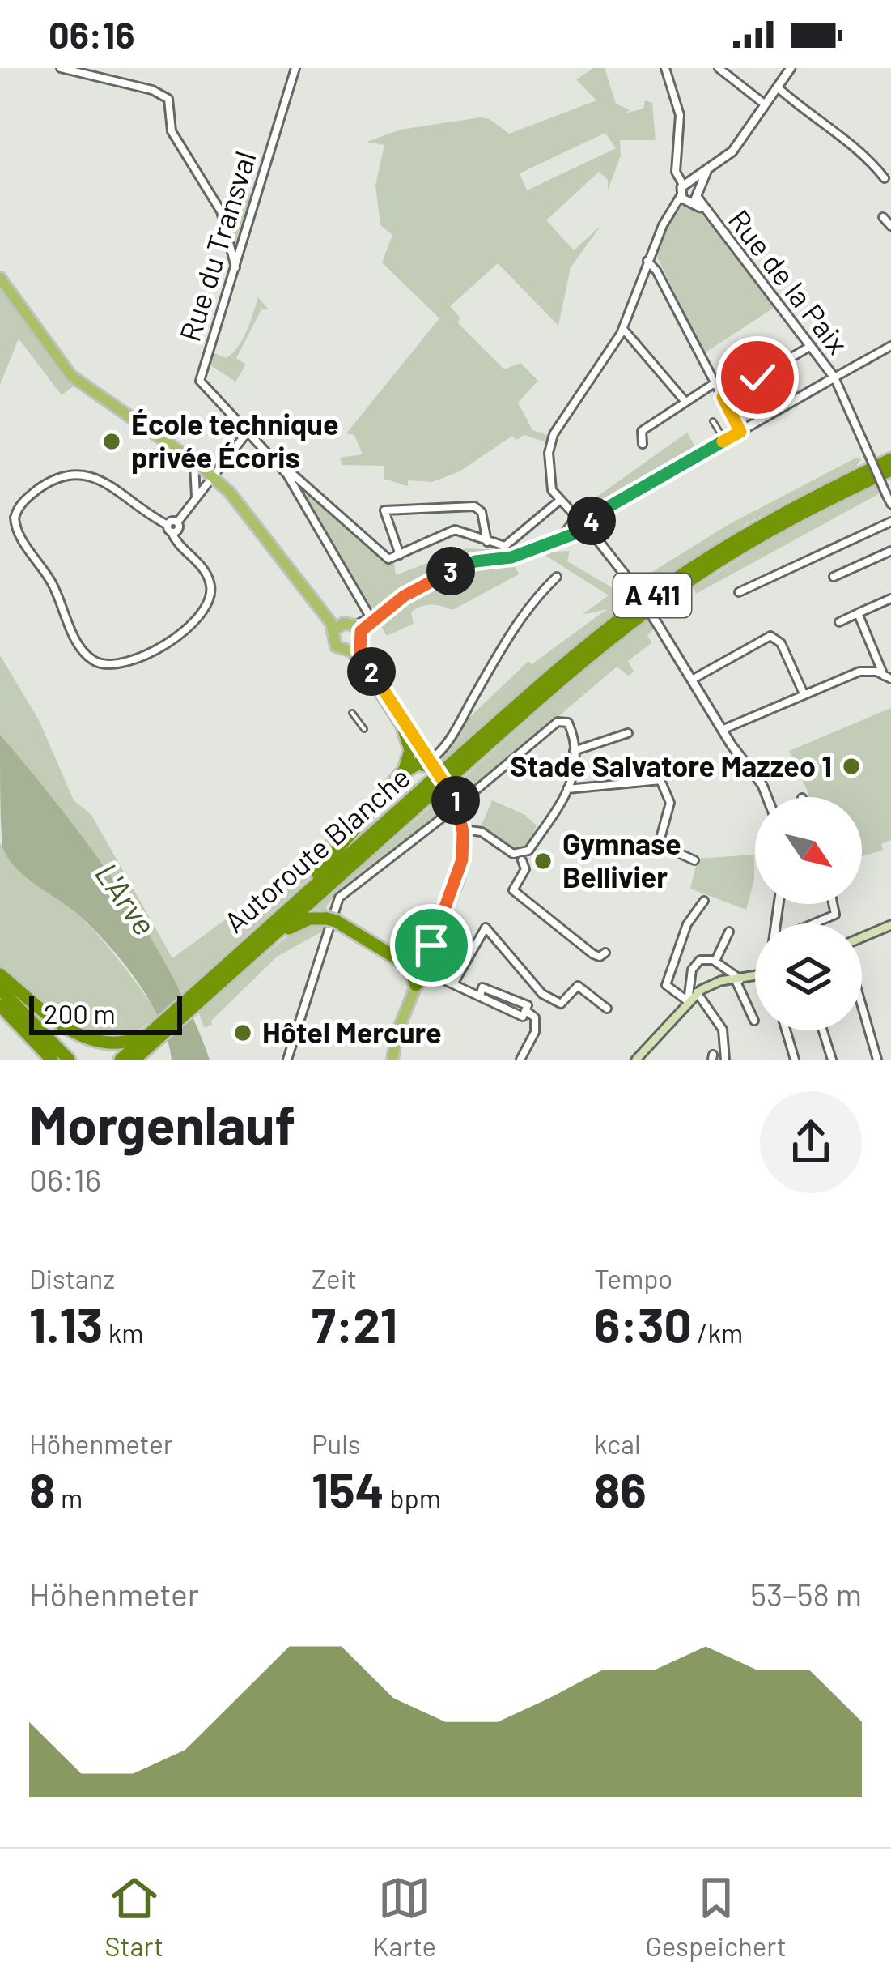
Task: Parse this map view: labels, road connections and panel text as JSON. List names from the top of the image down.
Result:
{
  "streets": {
    "highway": ["A 411", "Autoroute Blanche"],
    "street": ["Rue du Transval", "Rue de la Paix"]
  },
  "crossings": [
    ["A 411", "Autoroute Blanche"]
  ],
  "water": ["L'Arve"],
  "places": [
    "École technique privée Écoris",
    "Stade Salvatore Mazzeo 1",
    "Gymnase Bellivier",
    "Hôtel Mercure"
  ],
  "scale_bar": "200 m",
  "north": "bottom right",
  "page": {
    "status": "06:16",
    "pins": [
      "4",
      "3",
      "2",
      "1"
    ],
    "scale": "200 m",
    "heading": ["Morgenlauf", "06:16"],
    "stats": [
      ["Distanz", "1.13 km"],
      ["Zeit", "7:21"],
      ["Tempo", "6:30 /km"],
      ["Höhenmeter", "8 m"],
      ["Puls", "154 bpm"],
      ["kcal", "86"]
    ],
    "chart": ["Höhenmeter", "53–58 m"],
    "tabs": ["Start", "Karte", "Gespeichert"]
  }
}
